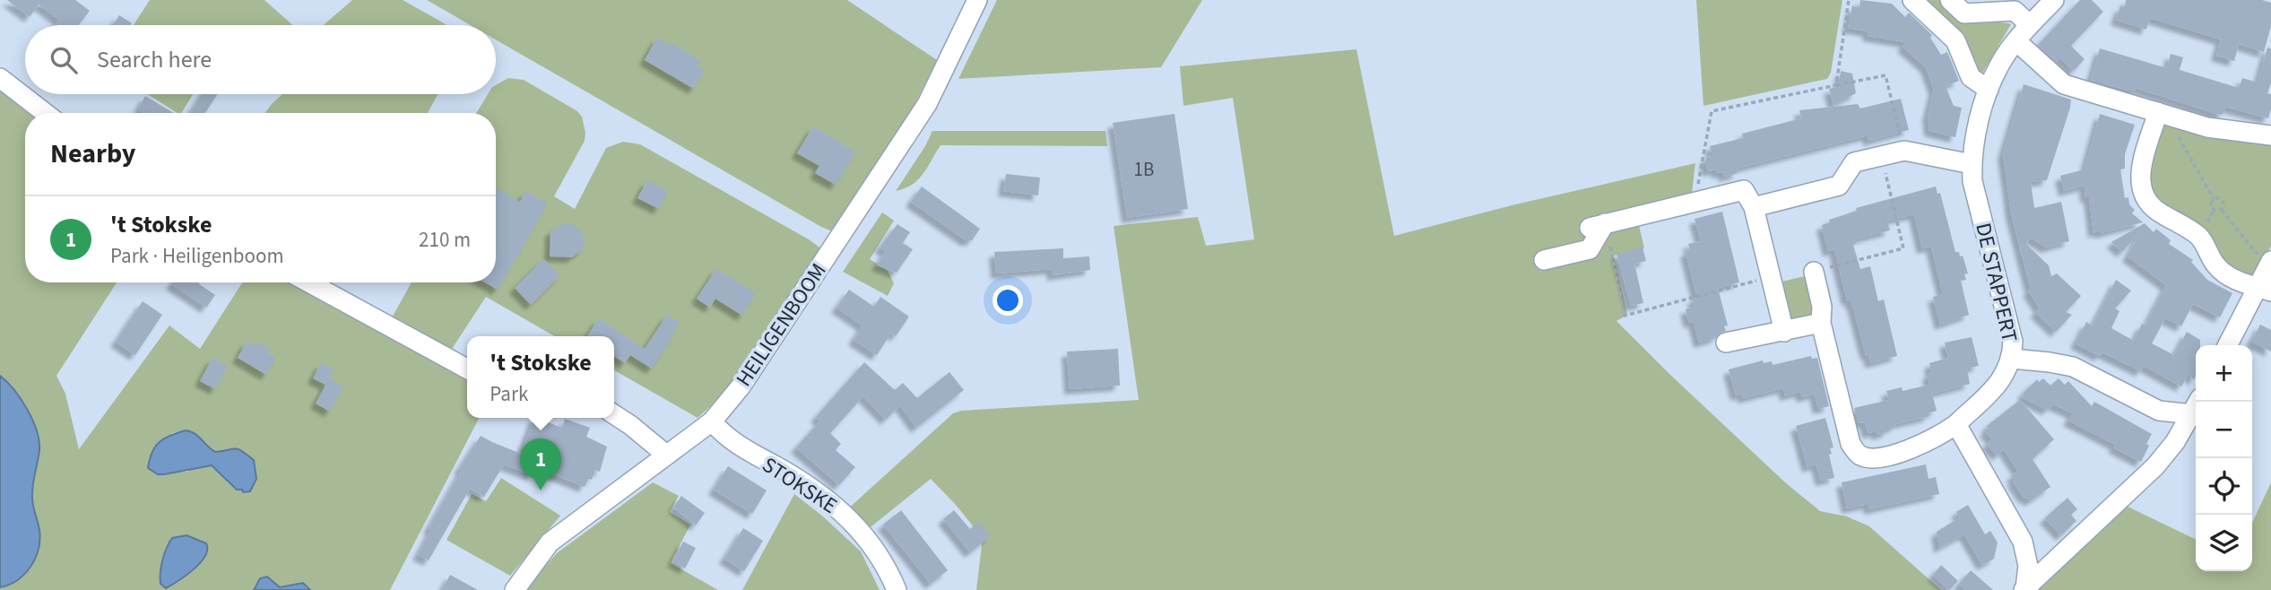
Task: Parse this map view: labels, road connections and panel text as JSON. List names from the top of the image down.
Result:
{
  "streets": {
    "street": ["DE STAPPERT", "HEILIGENBOOM", "STOKSKE"]
  },
  "crossings": [
    ["HEILIGENBOOM", "STOKSKE"]
  ],
  "house_numbers": ["1B"],
  "page": {
    "search": "Search here",
    "heading": "Nearby",
    "list": [
      {
        "mark": "1",
        "name": "'t Stokske",
        "note": "Park · Heiligenboom",
        "value": "210 m"
      }
    ],
    "popup": ["'t Stokske", "Park"],
    "map_buttons": ["+", "−"],
    "pins": "1"
  }
}
